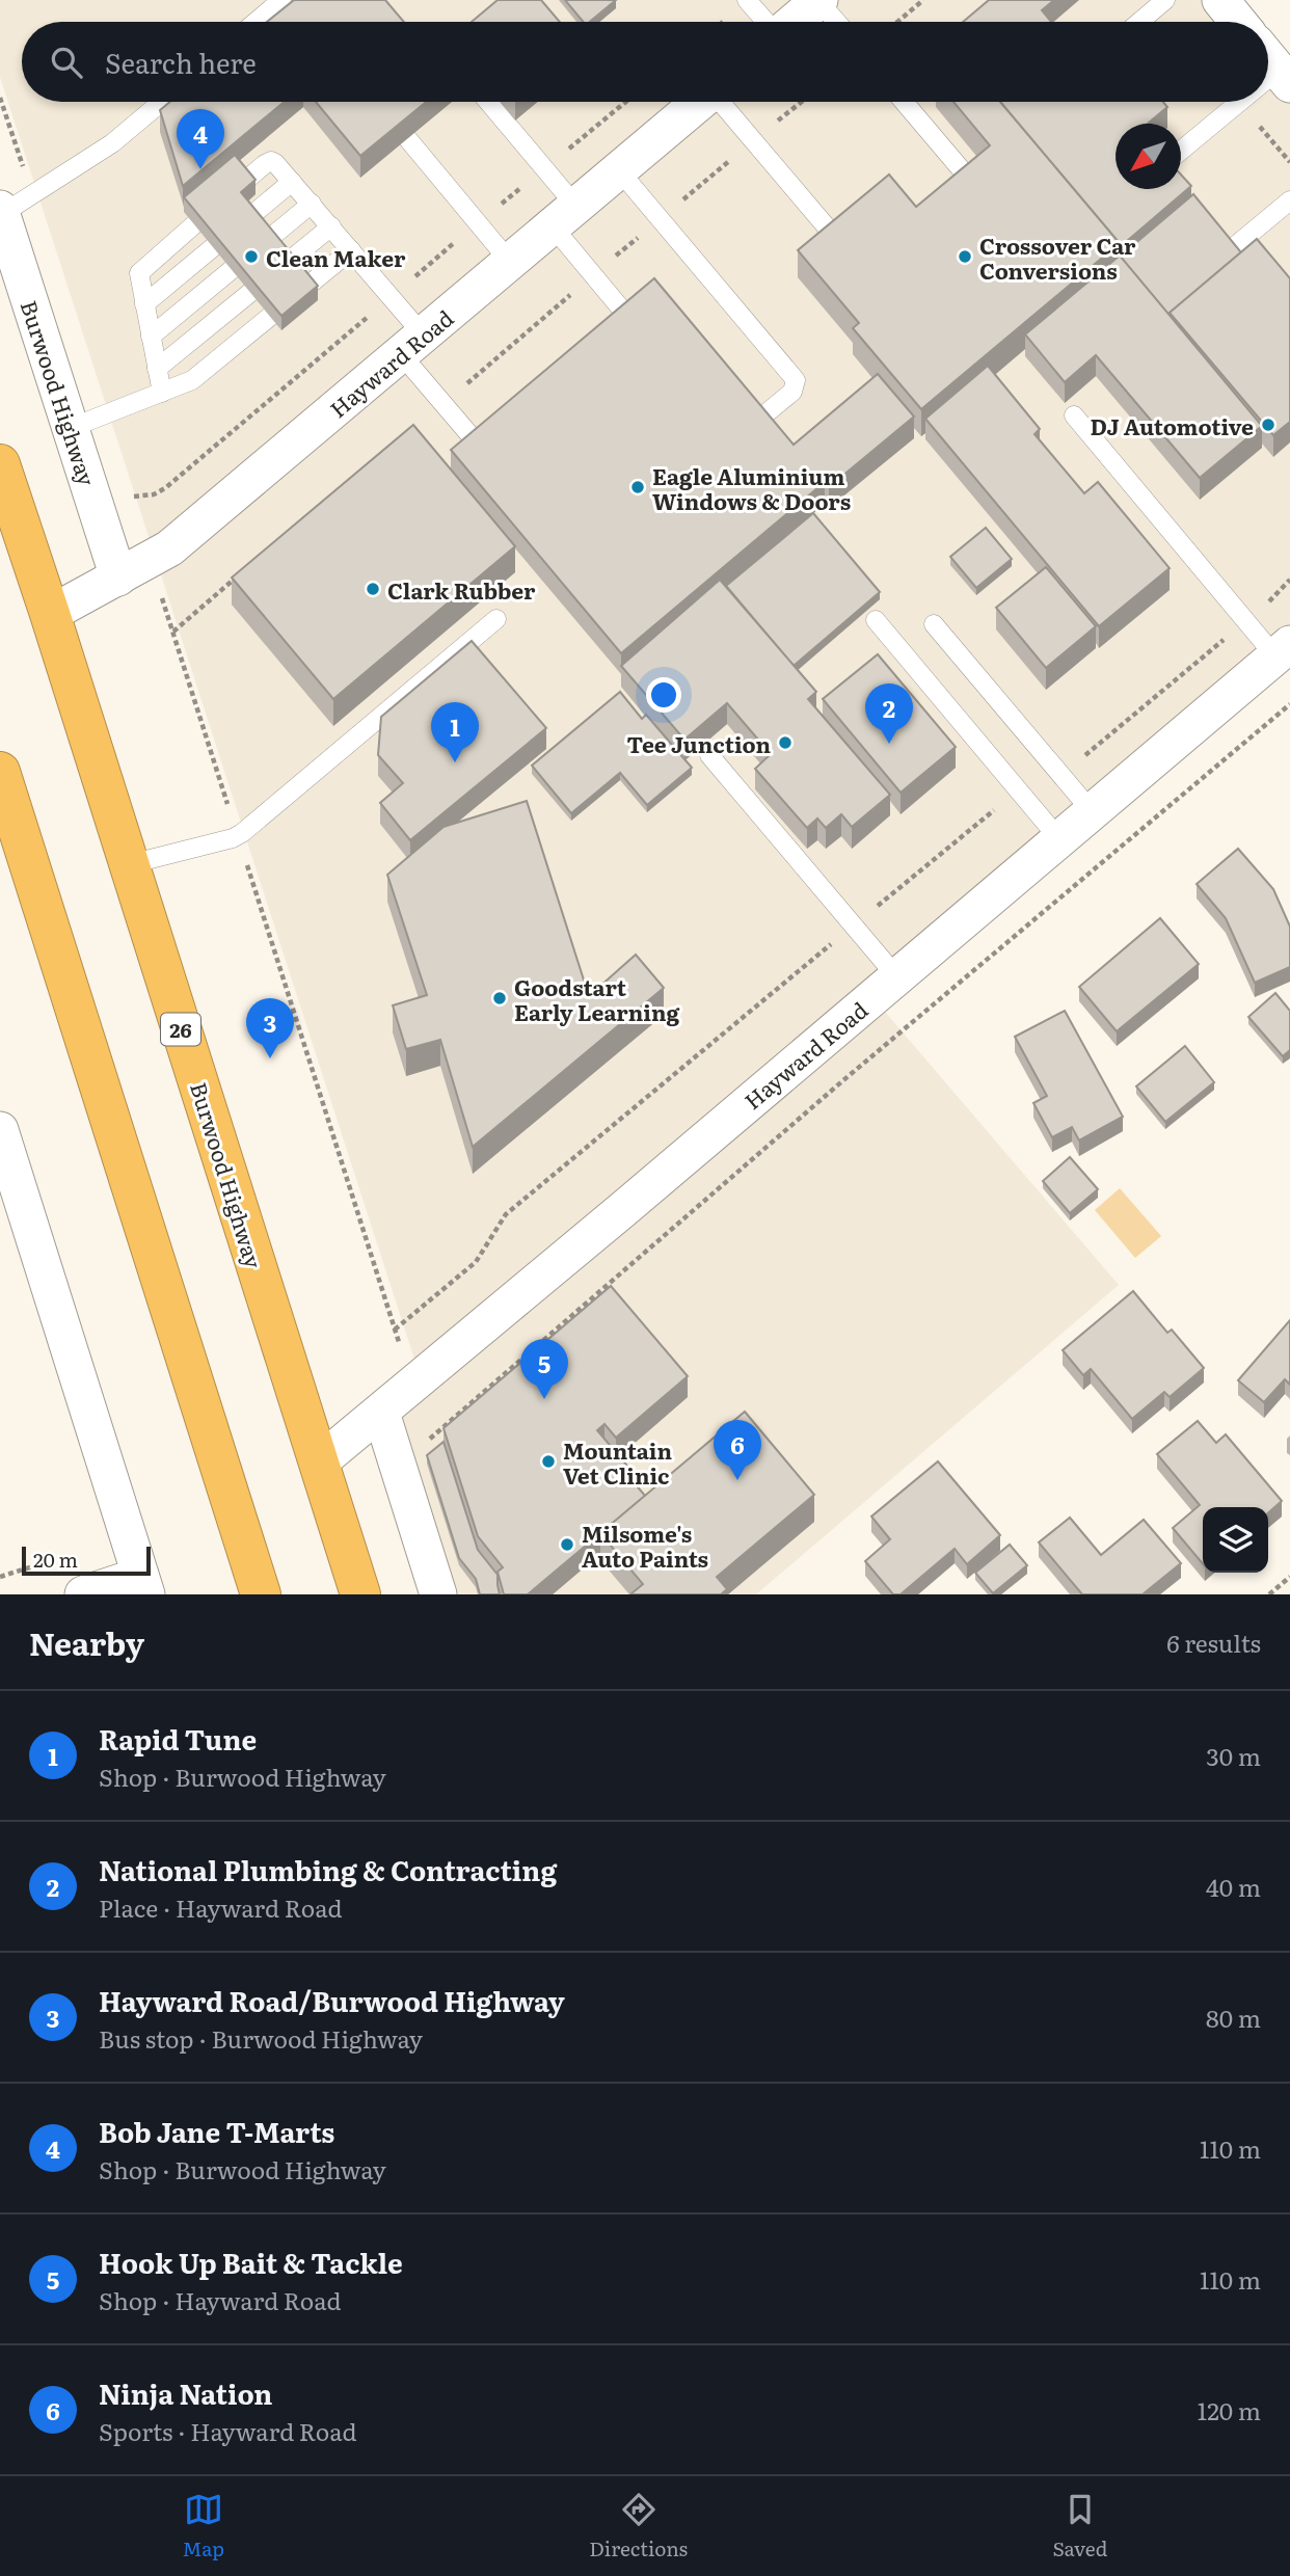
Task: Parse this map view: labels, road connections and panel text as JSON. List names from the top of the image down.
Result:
{
  "streets": {
    "highway": ["Burwood Highway", "26"],
    "street": ["Hayward Road"]
  },
  "crossings": [
    ["Hayward Road", "Burwood Highway"]
  ],
  "places": [
    "Clean Maker",
    "Crossover Car Conversions",
    "DJ Automotive",
    "Eagle Aluminium Windows & Doors",
    "Clark Rubber",
    "Tee Junction",
    "Goodstart Early Learning",
    "Mountain Vet Clinic",
    "Milsome's Auto Paints"
  ],
  "scale_bar": "20 m",
  "north": "bottom left",
  "page": {
    "search": "Search here",
    "pins": [
      "4",
      "2",
      "1",
      "3",
      "5",
      "6"
    ],
    "scale": "20 m",
    "heading": ["Nearby", "6 results"],
    "list": [
      {
        "mark": "1",
        "name": "Rapid Tune",
        "note": "Shop · Burwood Highway",
        "value": "30 m"
      },
      {
        "mark": "2",
        "name": "National Plumbing & Contracting",
        "note": "Place · Hayward Road",
        "value": "40 m"
      },
      {
        "mark": "3",
        "name": "Hayward Road/Burwood Highway",
        "note": "Bus stop · Burwood Highway",
        "value": "80 m"
      },
      {
        "mark": "4",
        "name": "Bob Jane T-Marts",
        "note": "Shop · Burwood Highway",
        "value": "110 m"
      },
      {
        "mark": "5",
        "name": "Hook Up Bait & Tackle",
        "note": "Shop · Hayward Road",
        "value": "110 m"
      },
      {
        "mark": "6",
        "name": "Ninja Nation",
        "note": "Sports · Hayward Road",
        "value": "120 m"
      }
    ],
    "nav": ["Map", "Directions", "Saved"]
  }
}
